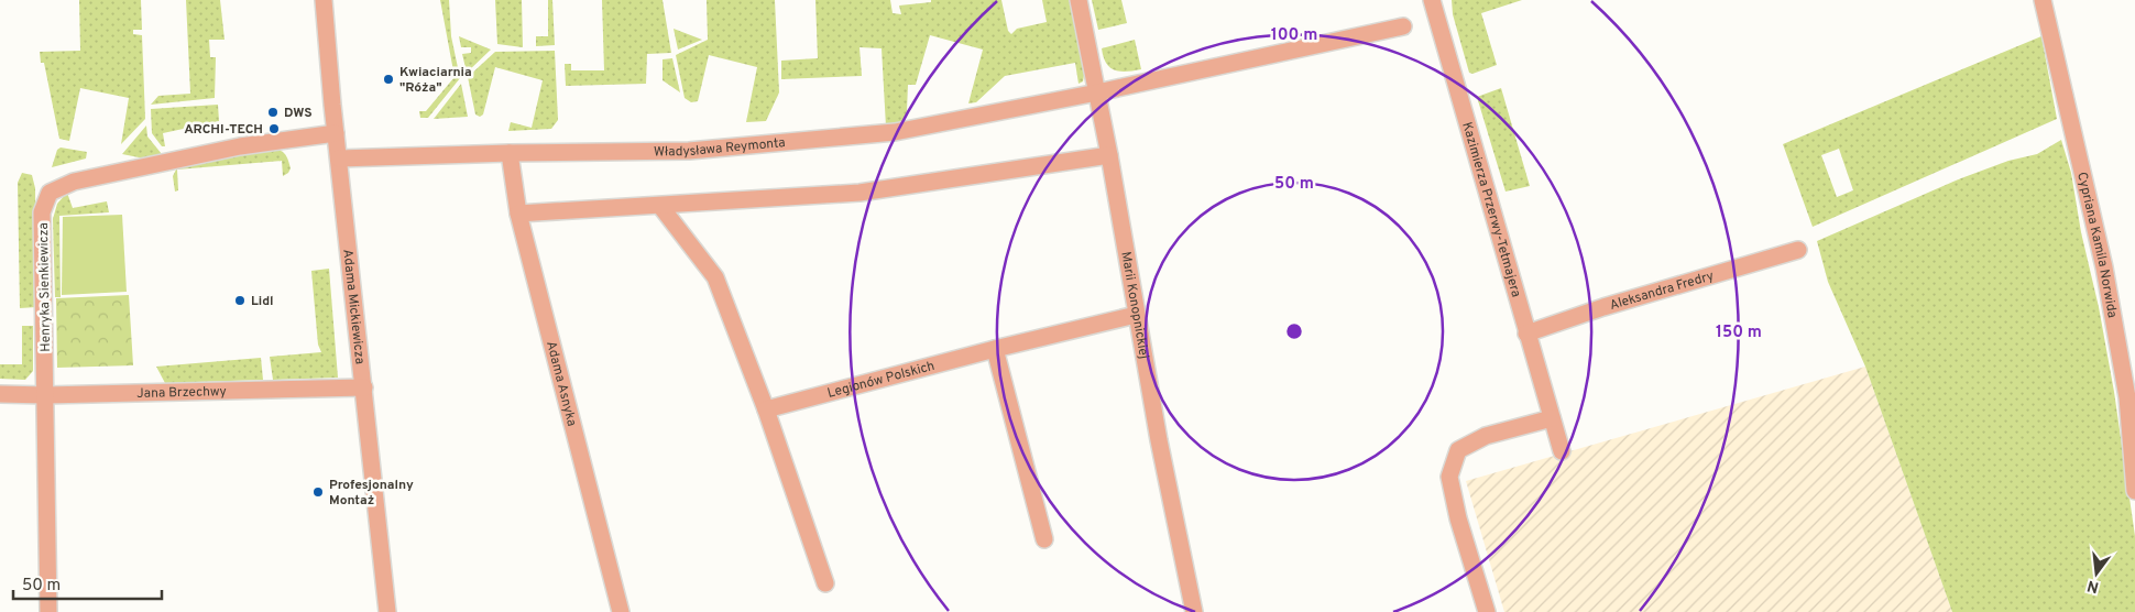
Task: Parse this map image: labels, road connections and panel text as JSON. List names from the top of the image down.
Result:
{
  "streets": {
    "street": [
      "Władysława Reymonta",
      "Kazimierza Przerwy-Tetmajera",
      "Cypriana Kamila Norwida",
      "Henryka Sienkiewicza",
      "Aleksandra Fredry",
      "Adama Mickiewicza",
      "Marii Konopnickiej",
      "Legionów Polskich",
      "Adama Asnyka",
      "Jana Brzechwy"
    ]
  },
  "crossings": [
    ["Władysława Reymonta", "Adama Mickiewicza"],
    ["Władysława Reymonta", "Marii Konopnickiej"],
    ["Władysława Reymonta", "Adama Asnyka"],
    ["Kazimierza Przerwy-Tetmajera", "Aleksandra Fredry"],
    ["Henryka Sienkiewicza", "Adama Mickiewicza"],
    ["Henryka Sienkiewicza", "Jana Brzechwy"],
    ["Adama Mickiewicza", "Jana Brzechwy"],
    ["Marii Konopnickiej", "Legionów Polskich"]
  ],
  "places": [
    "Kwiaciarnia \"Róża\"",
    "DWS",
    "ARCHI-TECH",
    "Lidl",
    "Profesjonalny Montaż"
  ],
  "scale_bar": "50 m",
  "north": "bottom",
  "rings": ["100 m", "50 m", "150 m"]
}
